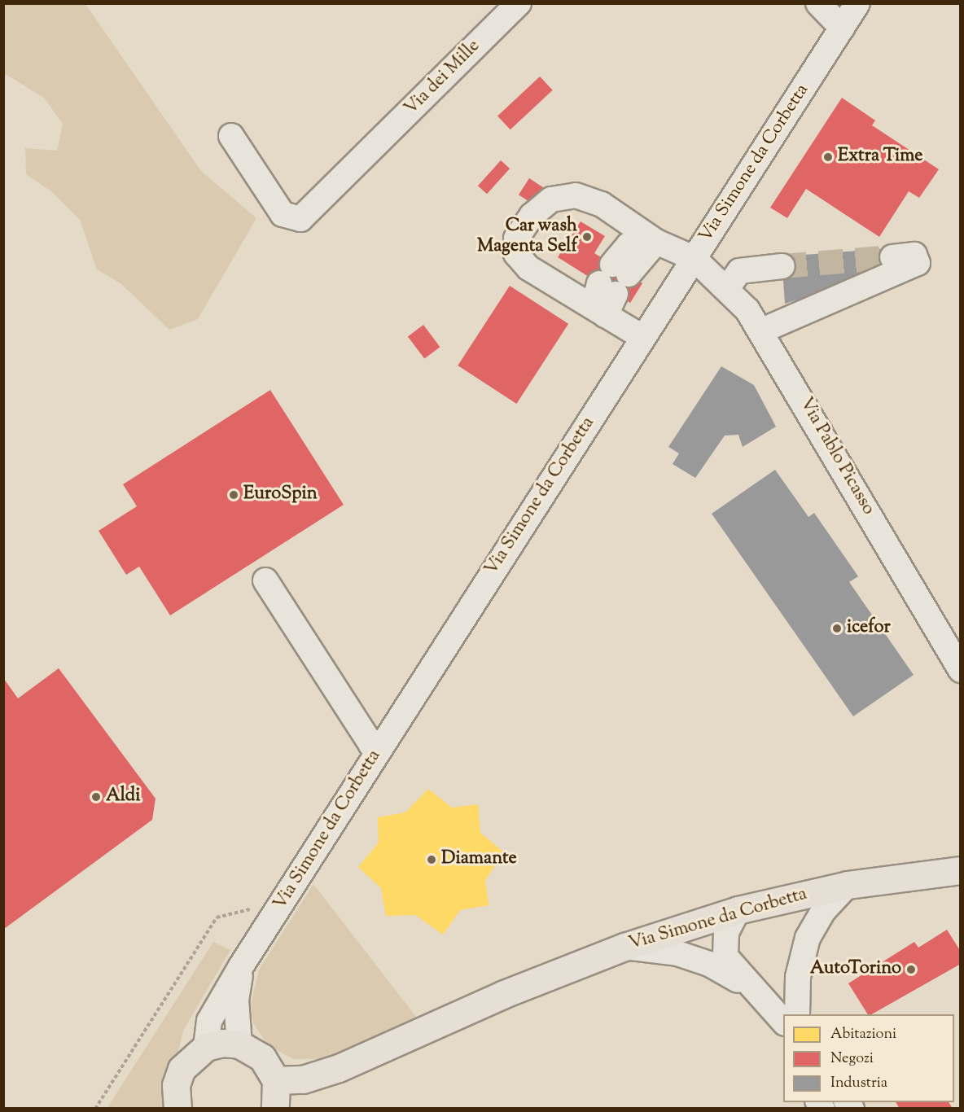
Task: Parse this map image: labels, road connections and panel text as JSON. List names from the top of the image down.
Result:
{
  "streets": {
    "main road": ["Via Simone da Corbetta"],
    "street": ["Via dei Mille", "Via Pablo Picasso"]
  },
  "crossings": [
    ["Via Simone da Corbetta", "Via Pablo Picasso"]
  ],
  "places": [
    "Extra Time",
    "Car wash Magenta Self",
    "EuroSpin",
    "icefor",
    "Aldi",
    "Diamante",
    "AutoTorino"
  ],
  "legend": ["Abitazioni", "Negozi", "Industria"]
}
